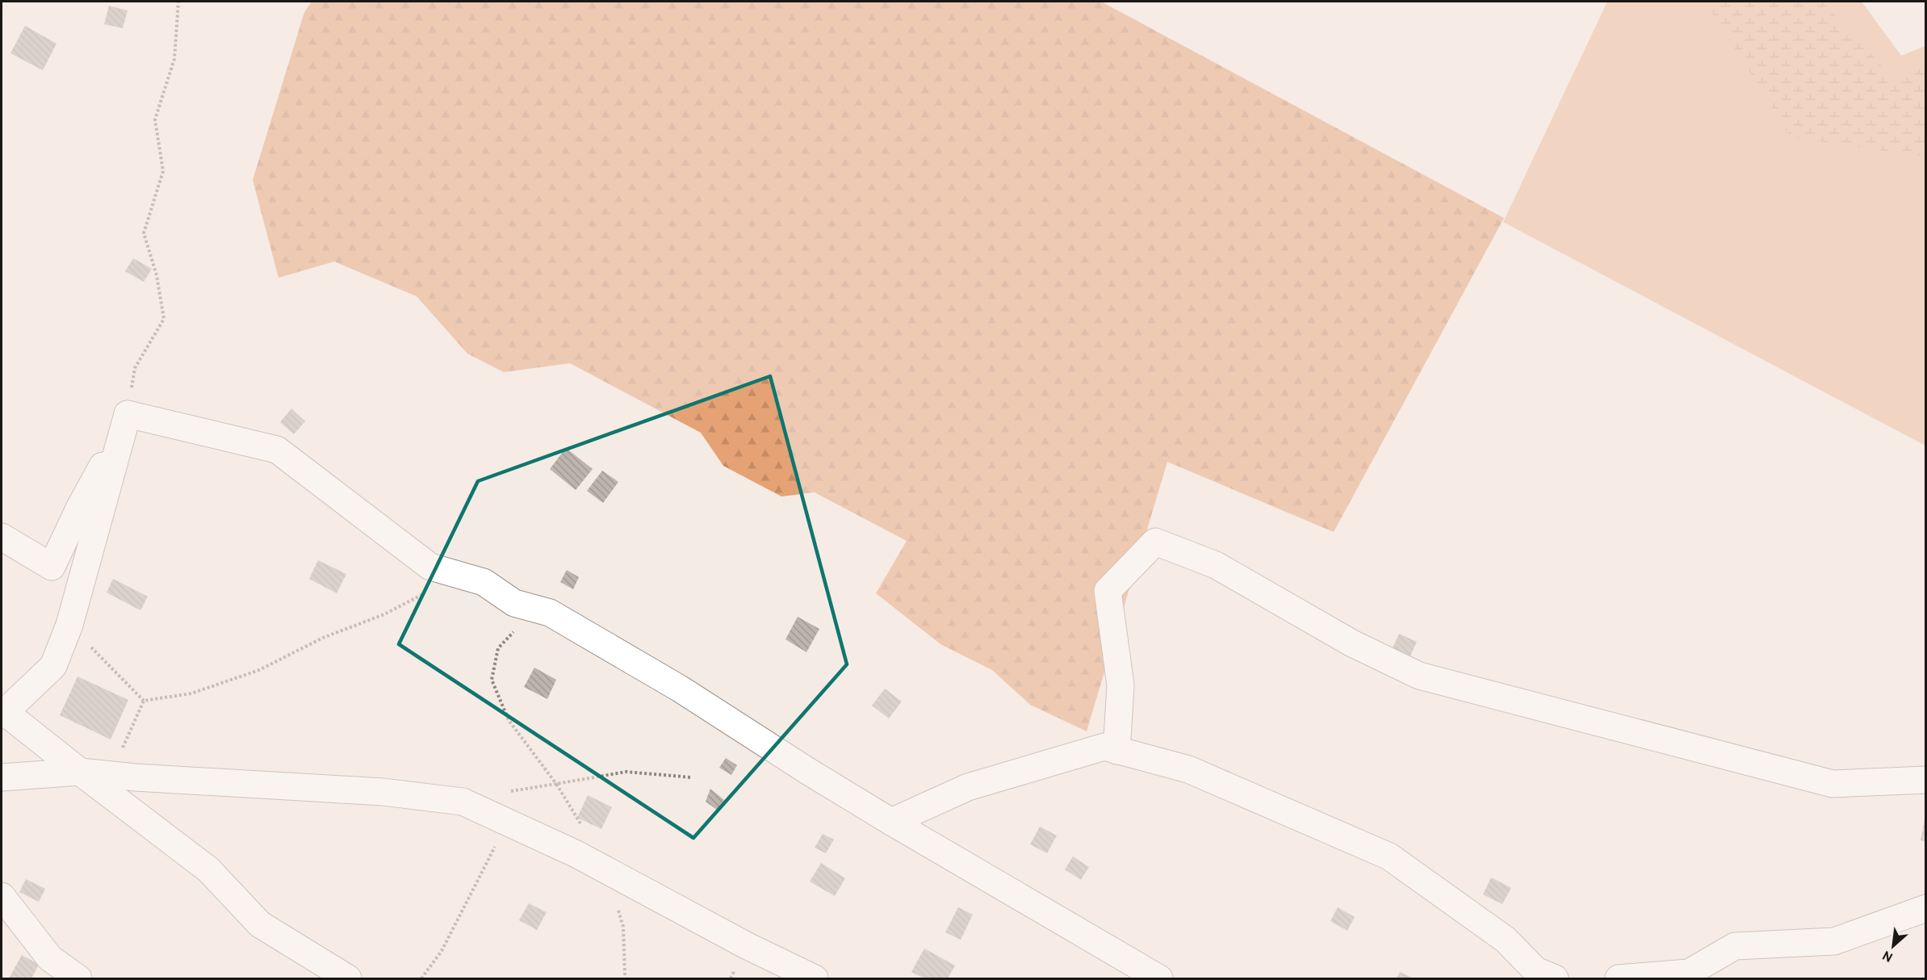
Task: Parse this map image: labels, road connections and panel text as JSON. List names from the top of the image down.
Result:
{
  "north": "bottom left"
}
